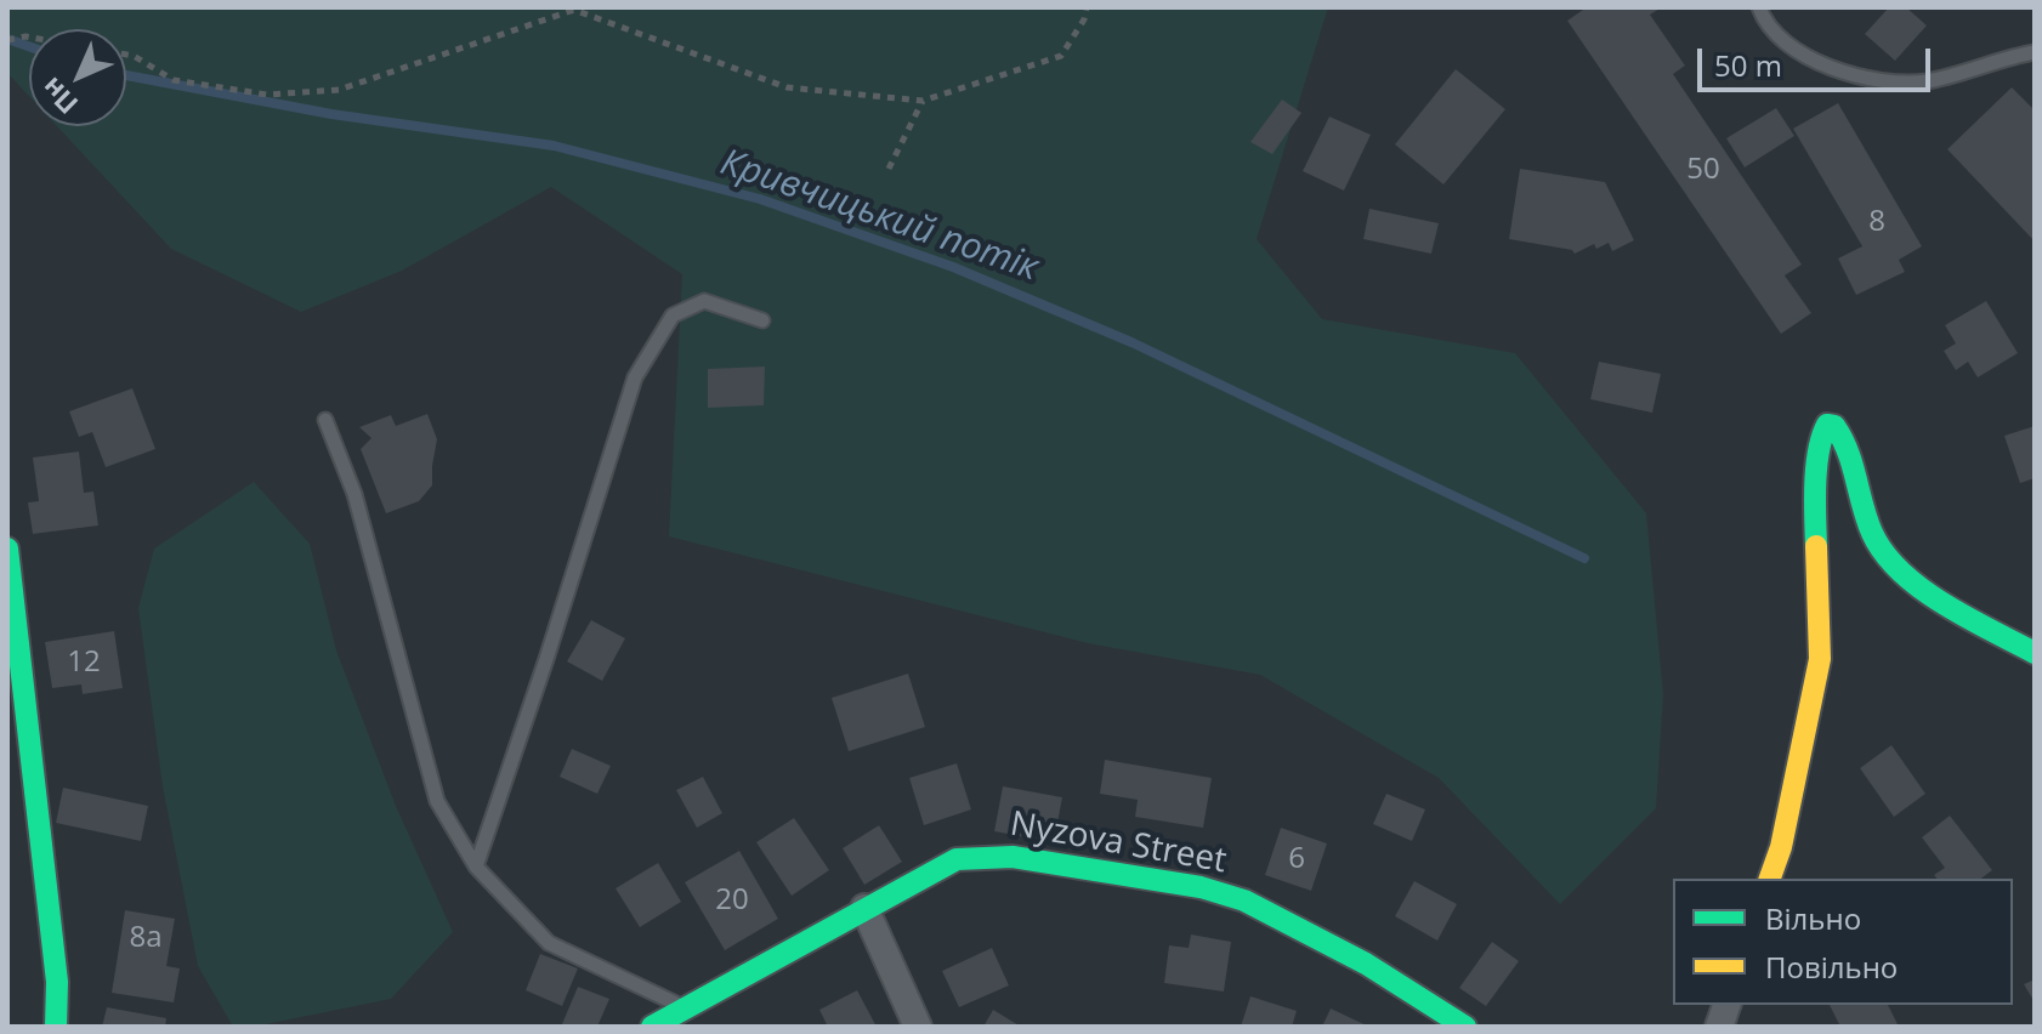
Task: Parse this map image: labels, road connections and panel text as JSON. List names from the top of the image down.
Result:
{
  "streets": {
    "street": ["Nyzova Street"]
  },
  "water": ["Кривчицький потік"],
  "house_numbers": [
    "50",
    "8",
    "12",
    "6",
    "20",
    "8а"
  ],
  "legend": ["Вільно", "Повільно"],
  "scale_bar": "50 m",
  "north": "bottom left"
}
